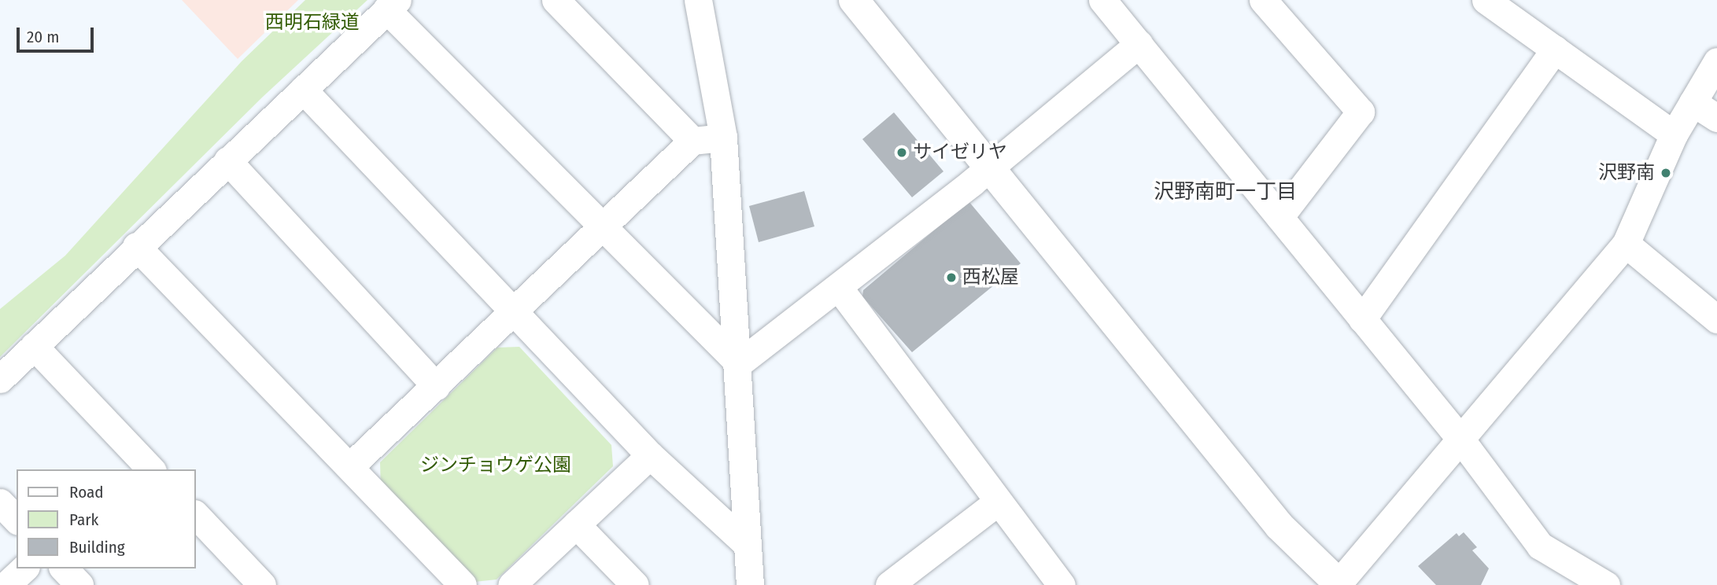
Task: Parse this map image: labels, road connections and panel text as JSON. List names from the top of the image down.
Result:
{
  "districts": ["沢野南町一丁目"],
  "parks": ["西明石緑道", "ジンチョウゲ公園"],
  "places": ["サイゼリヤ", "沢野南", "西松屋"],
  "legend": ["Road", "Park", "Building"],
  "scale_bar": "20 m"
}
